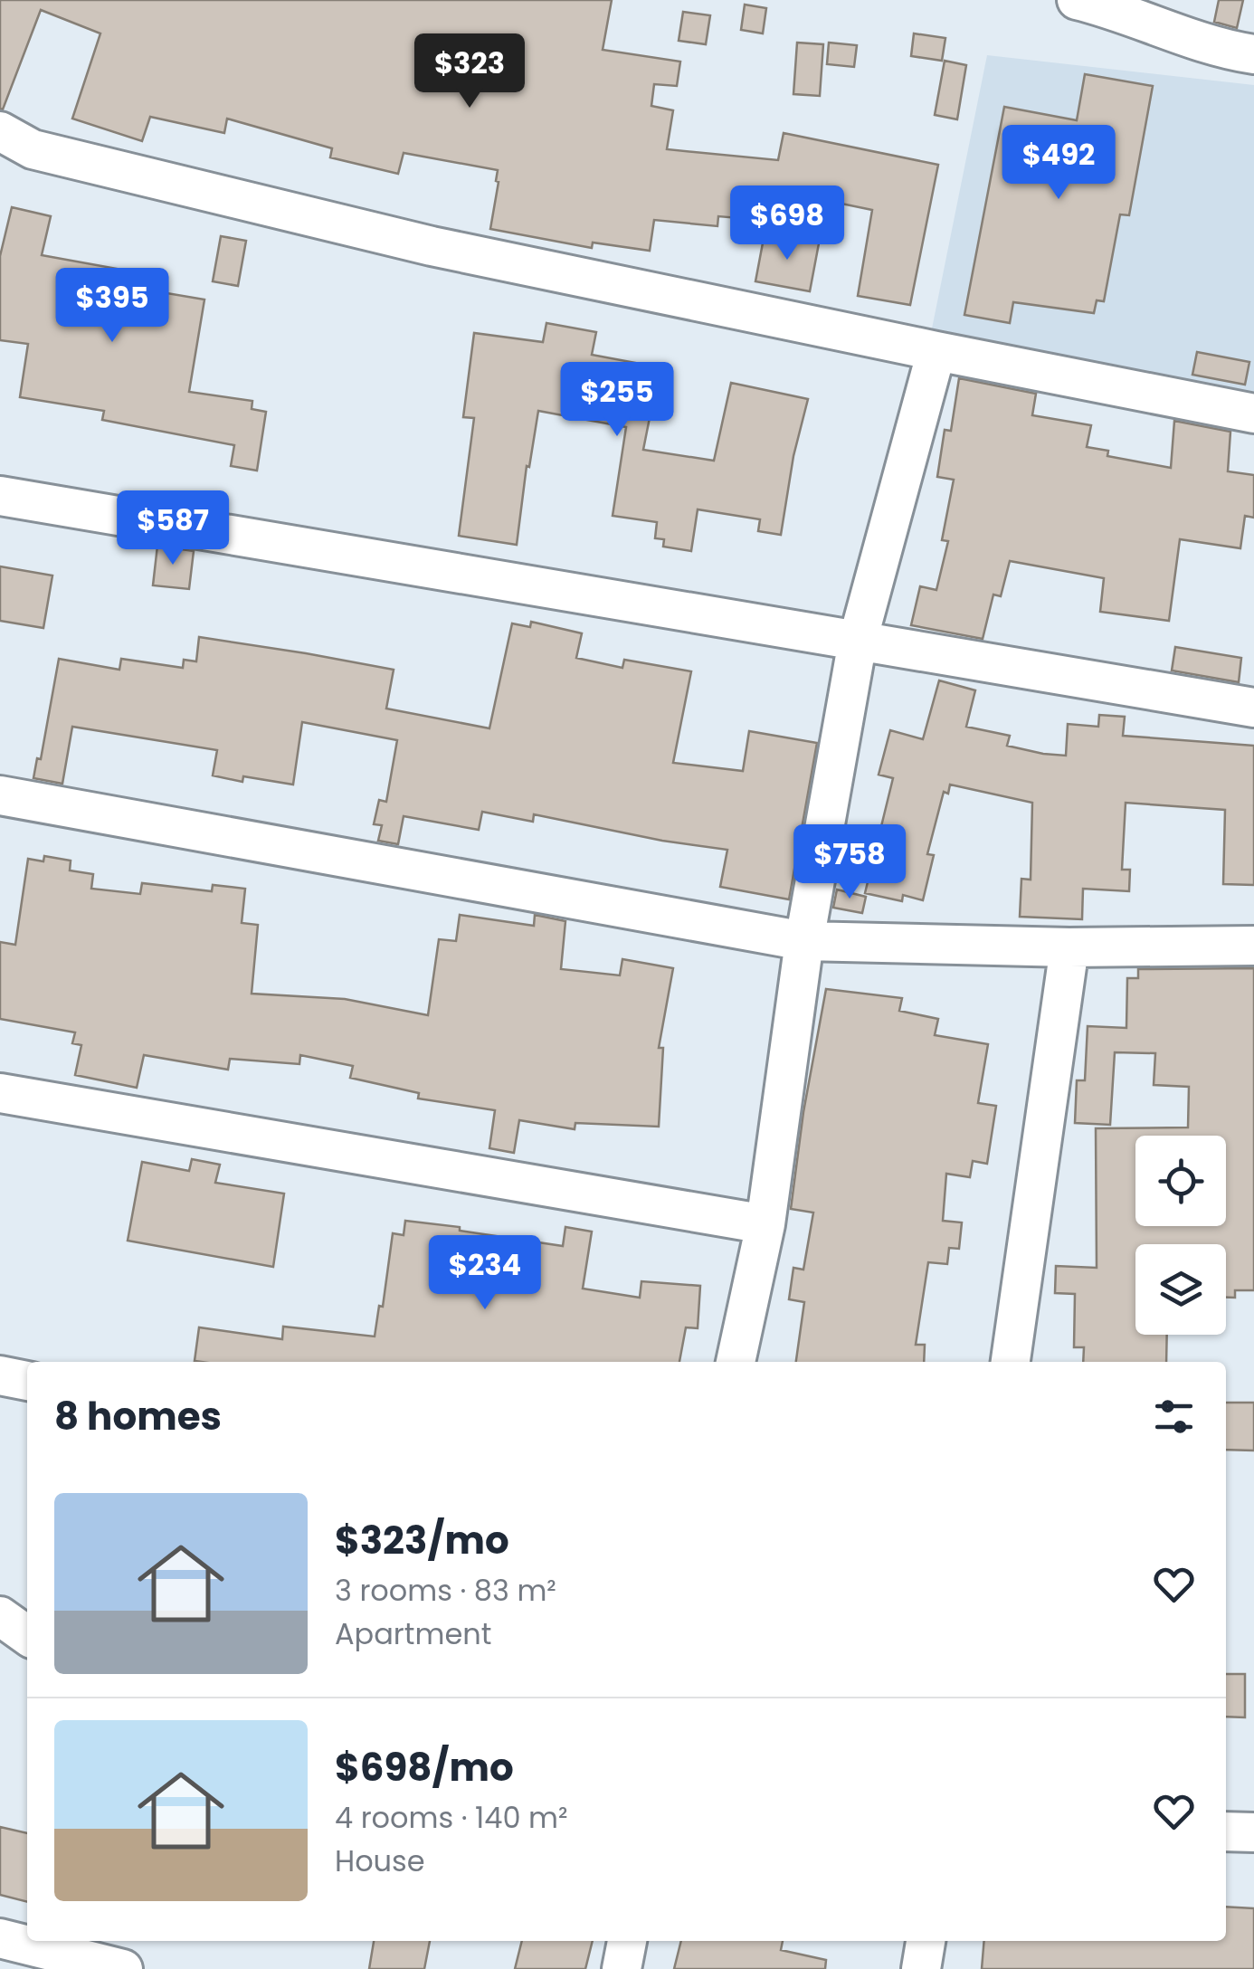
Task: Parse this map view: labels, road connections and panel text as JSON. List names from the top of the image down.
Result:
{
  "page": {
    "price": [
      "$323",
      "$492",
      "$698",
      "$395",
      "$255",
      "$587",
      "$758",
      "$234"
    ],
    "heading": "8 homes",
    "list": [
      {
        "name": "$323/mo",
        "note": "3 rooms · 83 m² · Apartment"
      },
      {
        "name": "$698/mo",
        "note": "4 rooms · 140 m² · House"
      }
    ]
  }
}
